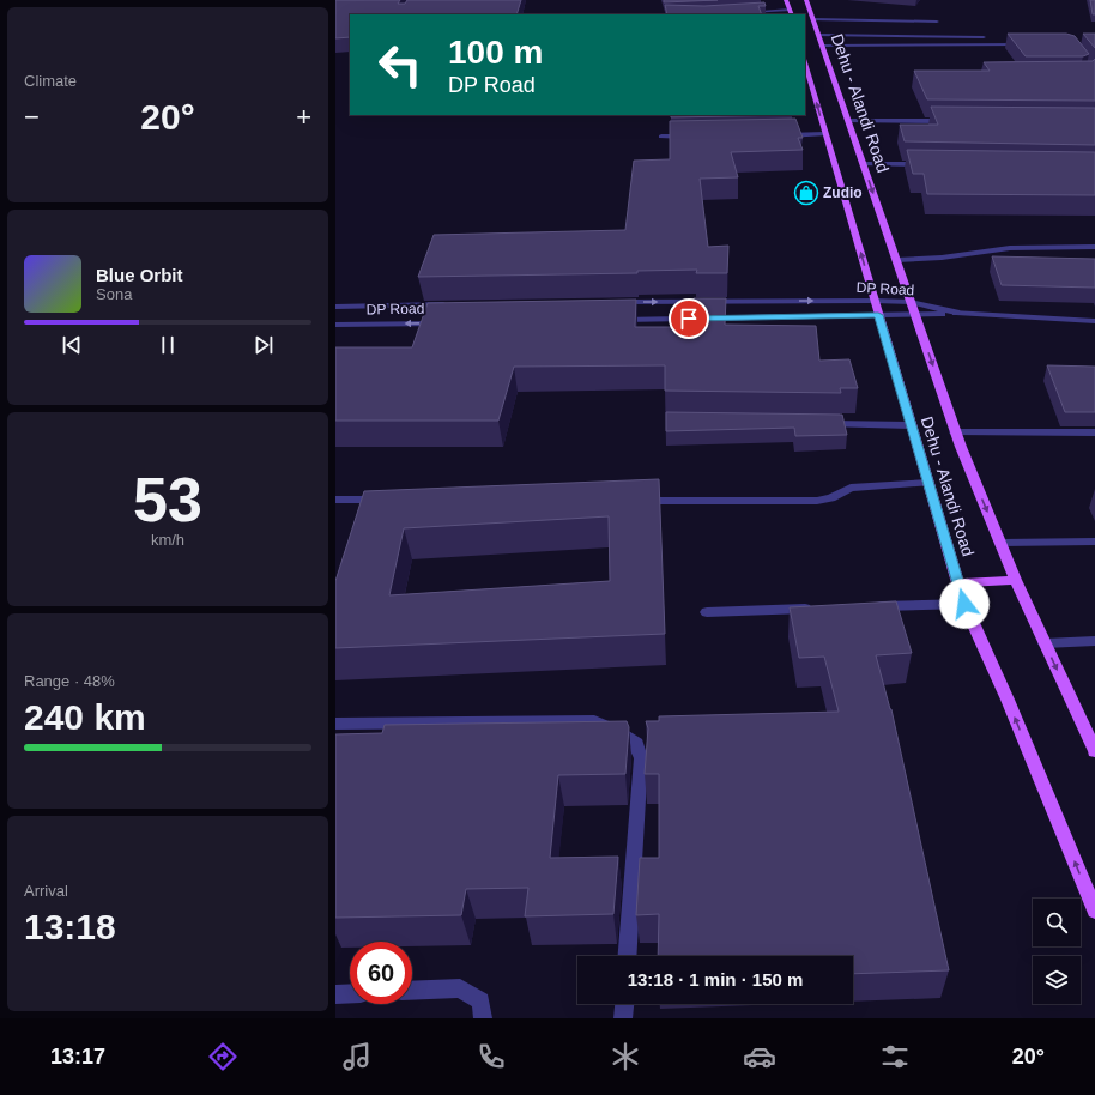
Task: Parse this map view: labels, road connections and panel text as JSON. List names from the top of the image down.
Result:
{
  "streets": {
    "main road": ["Dehu - Alandi Road"],
    "street": ["DP Road"]
  },
  "crossings": [
    ["Dehu - Alandi Road", "DP Road"]
  ],
  "places": {
    "shop": ["Zudio"]
  },
  "page": {
    "tile": [
      "Climate",
      ["53", "km/h"],
      ["Range · 48%", "240 km"],
      ["Arrival", "13:18"]
    ],
    "turn": ["100 m", "DP Road"],
    "heat": ["−", "20°", "+"],
    "song": ["Blue Orbit", "Sona"],
    "limit": "60",
    "trip": "13:18 · 1 min · 150 m",
    "tabs": ["13:17", "20°"]
  }
}
